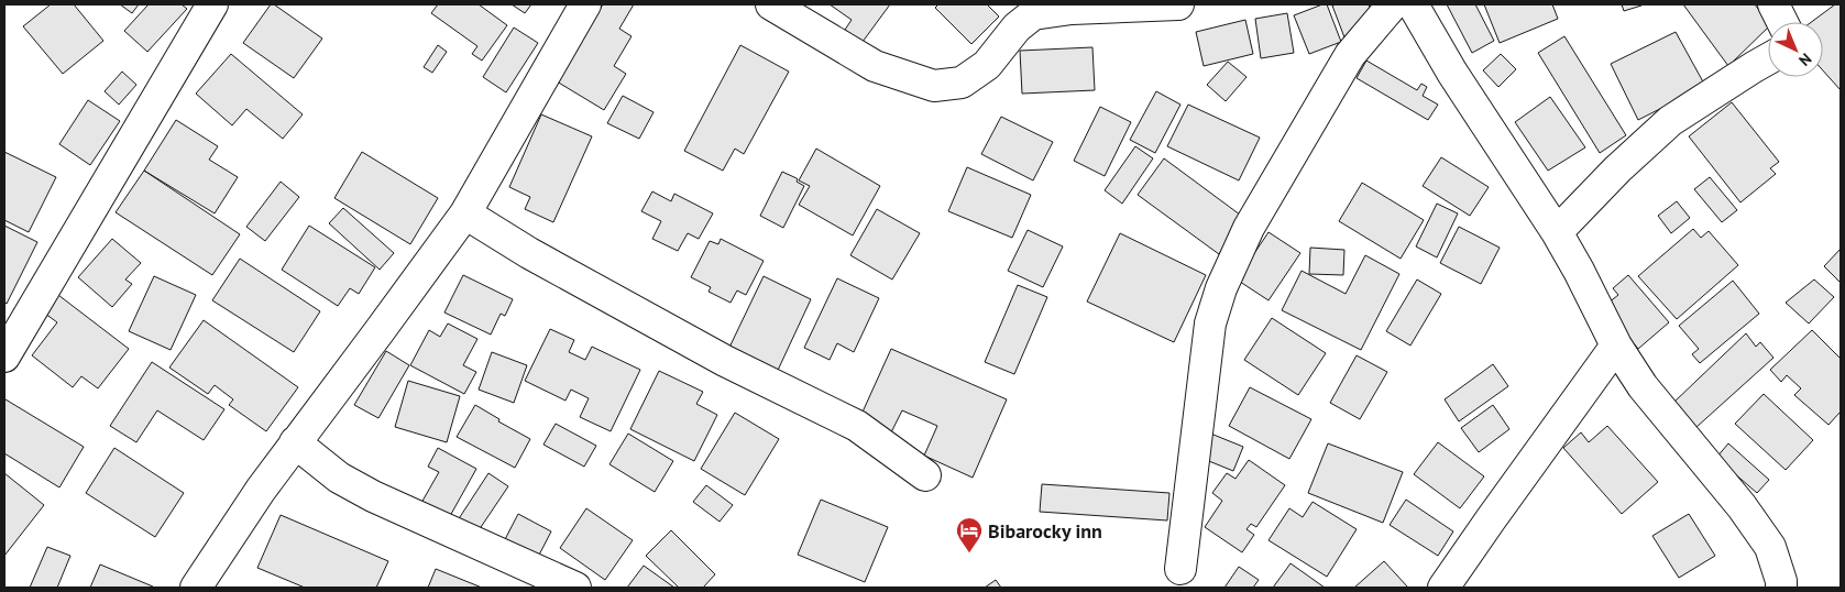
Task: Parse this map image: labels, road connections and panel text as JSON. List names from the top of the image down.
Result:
{
  "places": {
    "hotel": ["Bibarocky inn"]
  },
  "north": "bottom right"
}
